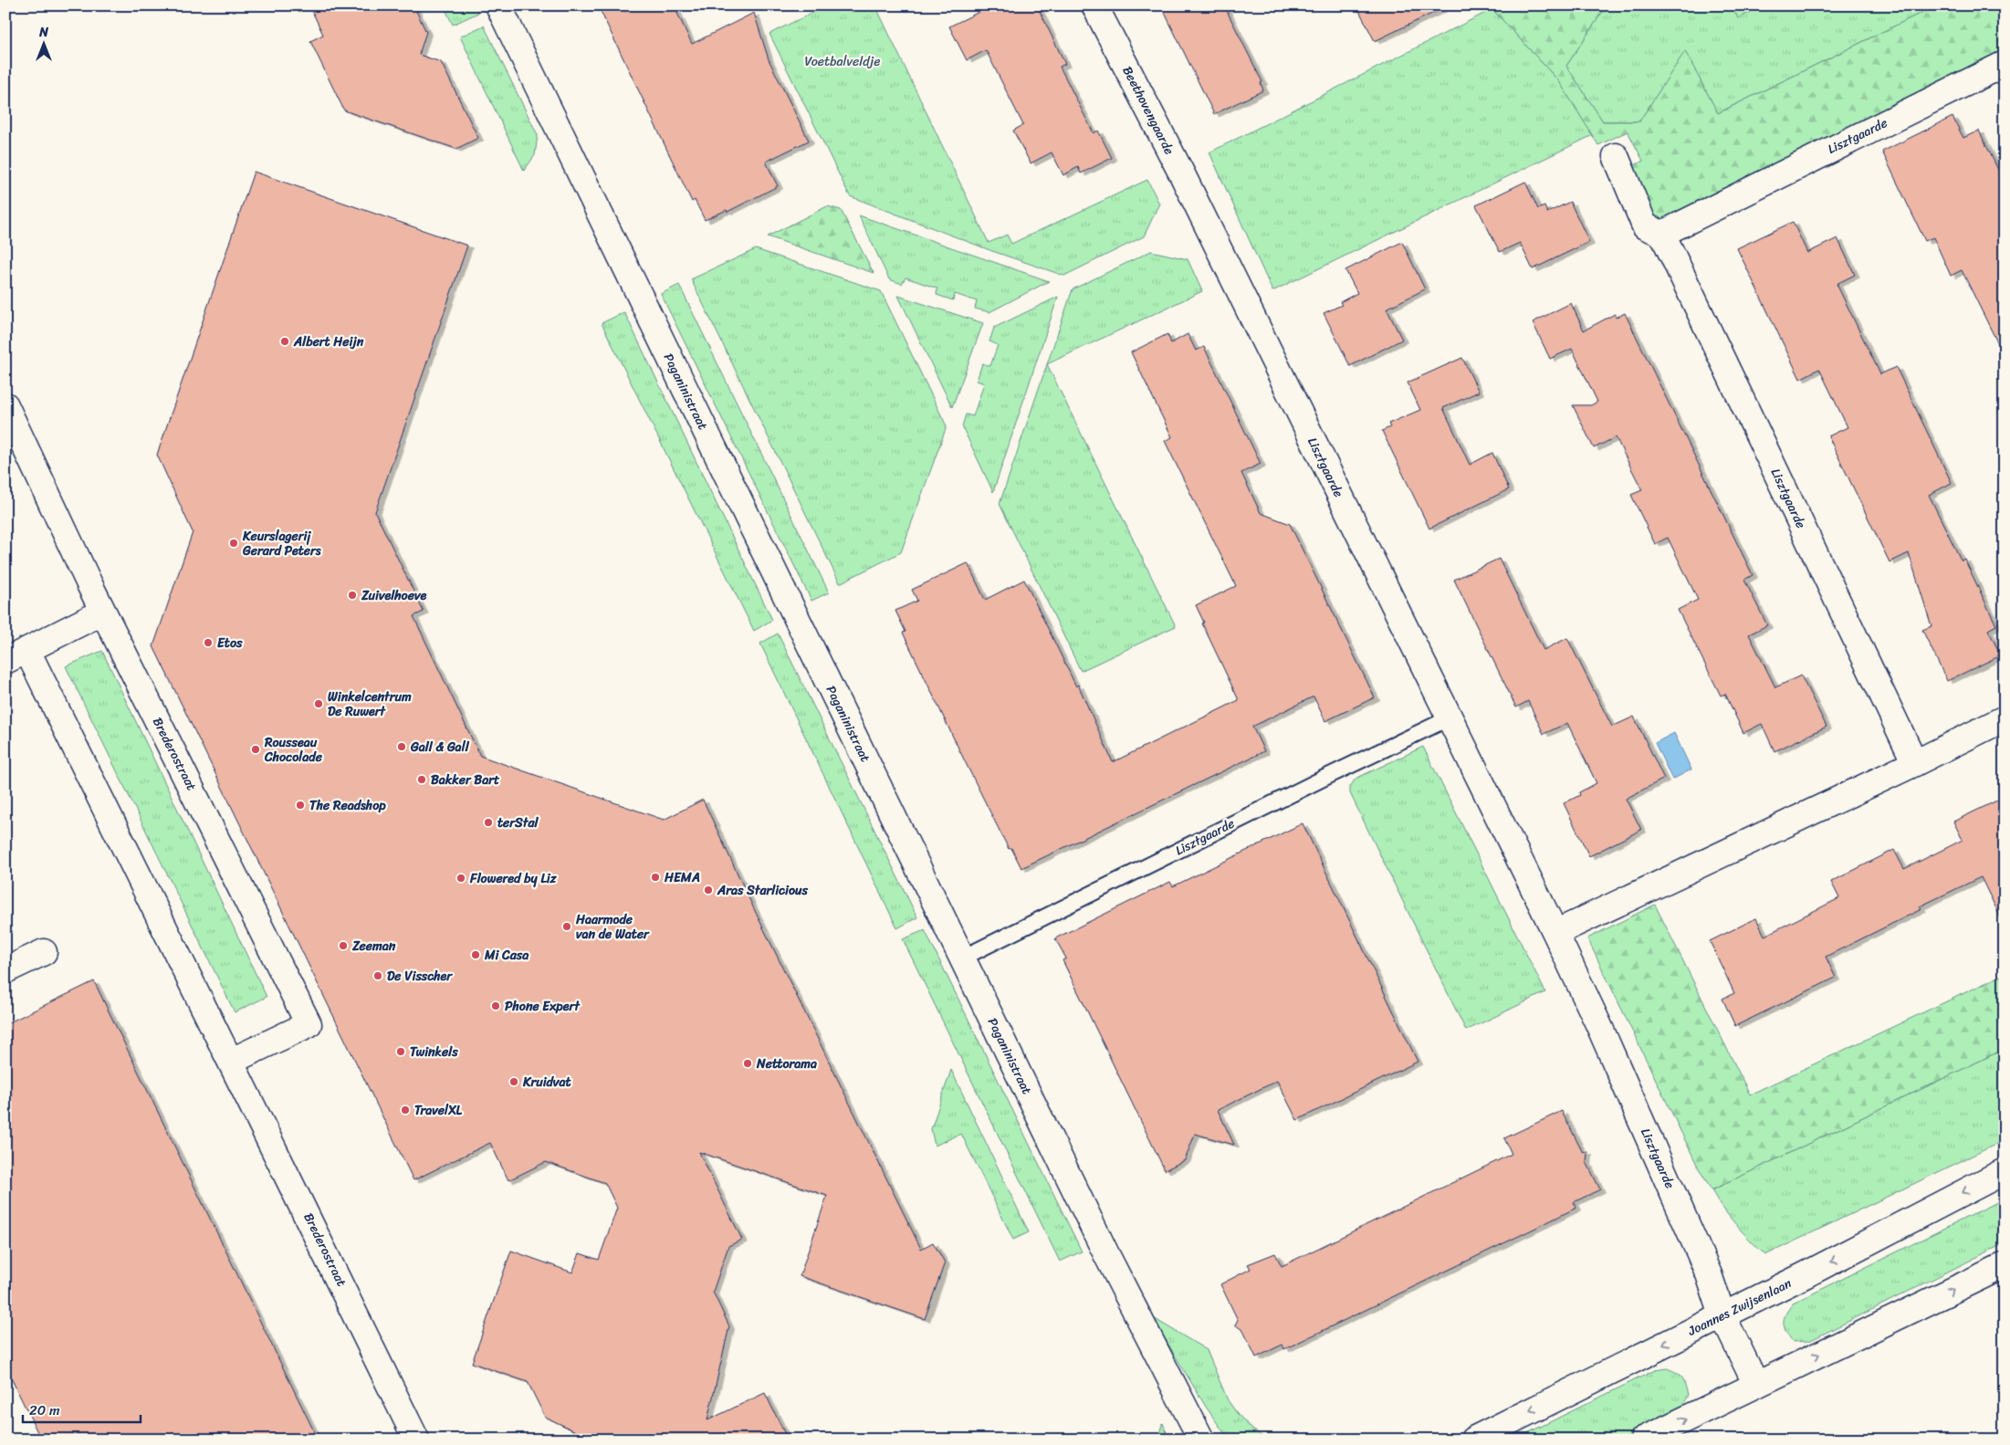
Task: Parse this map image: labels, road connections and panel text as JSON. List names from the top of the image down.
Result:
{
  "streets": {
    "street": [
      "Beethovengaarde",
      "Lisztgaarde",
      "Paganinistraat",
      "Brederostraat",
      "Joannes Zwijsenlaan"
    ]
  },
  "crossings": [
    ["Beethovengaarde", "Lisztgaarde"],
    ["Lisztgaarde", "Paganinistraat"],
    ["Lisztgaarde", "Joannes Zwijsenlaan"]
  ],
  "parks": ["Voetbalveldje"],
  "places": [
    "Albert Heijn",
    "Keurslagerij Gerard Peters",
    "Zuivelhoeve",
    "Etos",
    "Winkelcentrum De Ruwert",
    "Gall & Gall",
    "Rousseau Chocolade",
    "Bakker Bart",
    "The Readshop",
    "terStal",
    "HEMA",
    "Flowered by Liz",
    "Aras Starlicious",
    "Haarmode van de Water",
    "Zeeman",
    "Mi Casa",
    "De Visscher",
    "Phone Expert",
    "Twinkels",
    "Nettorama",
    "Kruidvat",
    "TravelXL"
  ],
  "scale_bar": "20 m",
  "north": "top"
}
